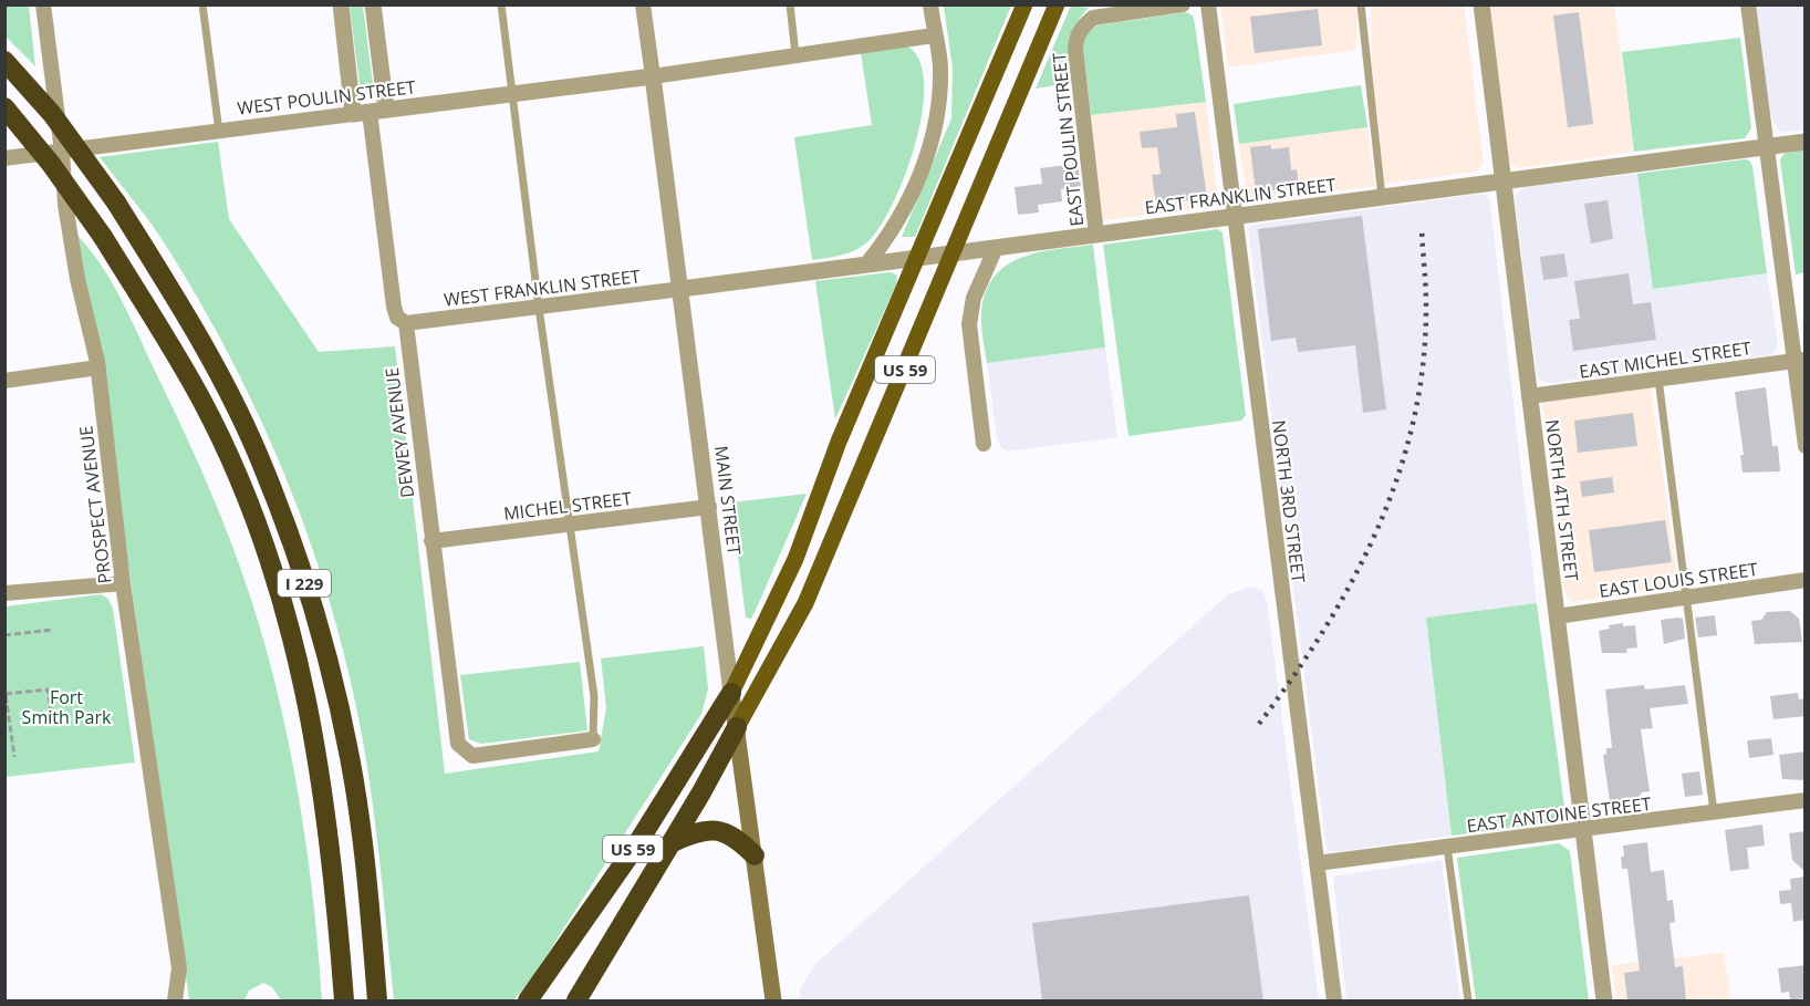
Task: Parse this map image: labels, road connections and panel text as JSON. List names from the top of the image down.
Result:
{
  "streets": {
    "highway": ["US 59", "I 229"],
    "main road": ["MAIN STREET"],
    "street": [
      "WEST POULIN STREET",
      "EAST POULIN STREET",
      "EAST FRANKLIN STREET",
      "WEST FRANKLIN STREET",
      "EAST MICHEL STREET",
      "DEWEY AVENUE",
      "NORTH 4TH STREET",
      "NORTH 3RD STREET",
      "PROSPECT AVENUE",
      "MICHEL STREET",
      "EAST LOUIS STREET",
      "EAST ANTOINE STREET"
    ]
  },
  "crossings": [
    ["WEST POULIN STREET", "DEWEY AVENUE"],
    ["WEST POULIN STREET", "MAIN STREET"],
    ["WEST POULIN STREET", "PROSPECT AVENUE"],
    ["EAST POULIN STREET", "EAST FRANKLIN STREET"],
    ["EAST FRANKLIN STREET", "WEST FRANKLIN STREET"],
    ["EAST FRANKLIN STREET", "US 59"],
    ["EAST FRANKLIN STREET", "MAIN STREET"],
    ["EAST FRANKLIN STREET", "NORTH 4TH STREET"],
    ["EAST FRANKLIN STREET", "NORTH 3RD STREET"],
    ["WEST FRANKLIN STREET", "DEWEY AVENUE"],
    ["WEST FRANKLIN STREET", "MAIN STREET"],
    ["EAST MICHEL STREET", "NORTH 4TH STREET"],
    ["US 59", "MAIN STREET"],
    ["DEWEY AVENUE", "MICHEL STREET"],
    ["MAIN STREET", "MICHEL STREET"],
    ["NORTH 4TH STREET", "EAST LOUIS STREET"],
    ["NORTH 4TH STREET", "EAST ANTOINE STREET"],
    ["NORTH 3RD STREET", "EAST ANTOINE STREET"]
  ],
  "parks": ["Fort Smith Park"]
}
